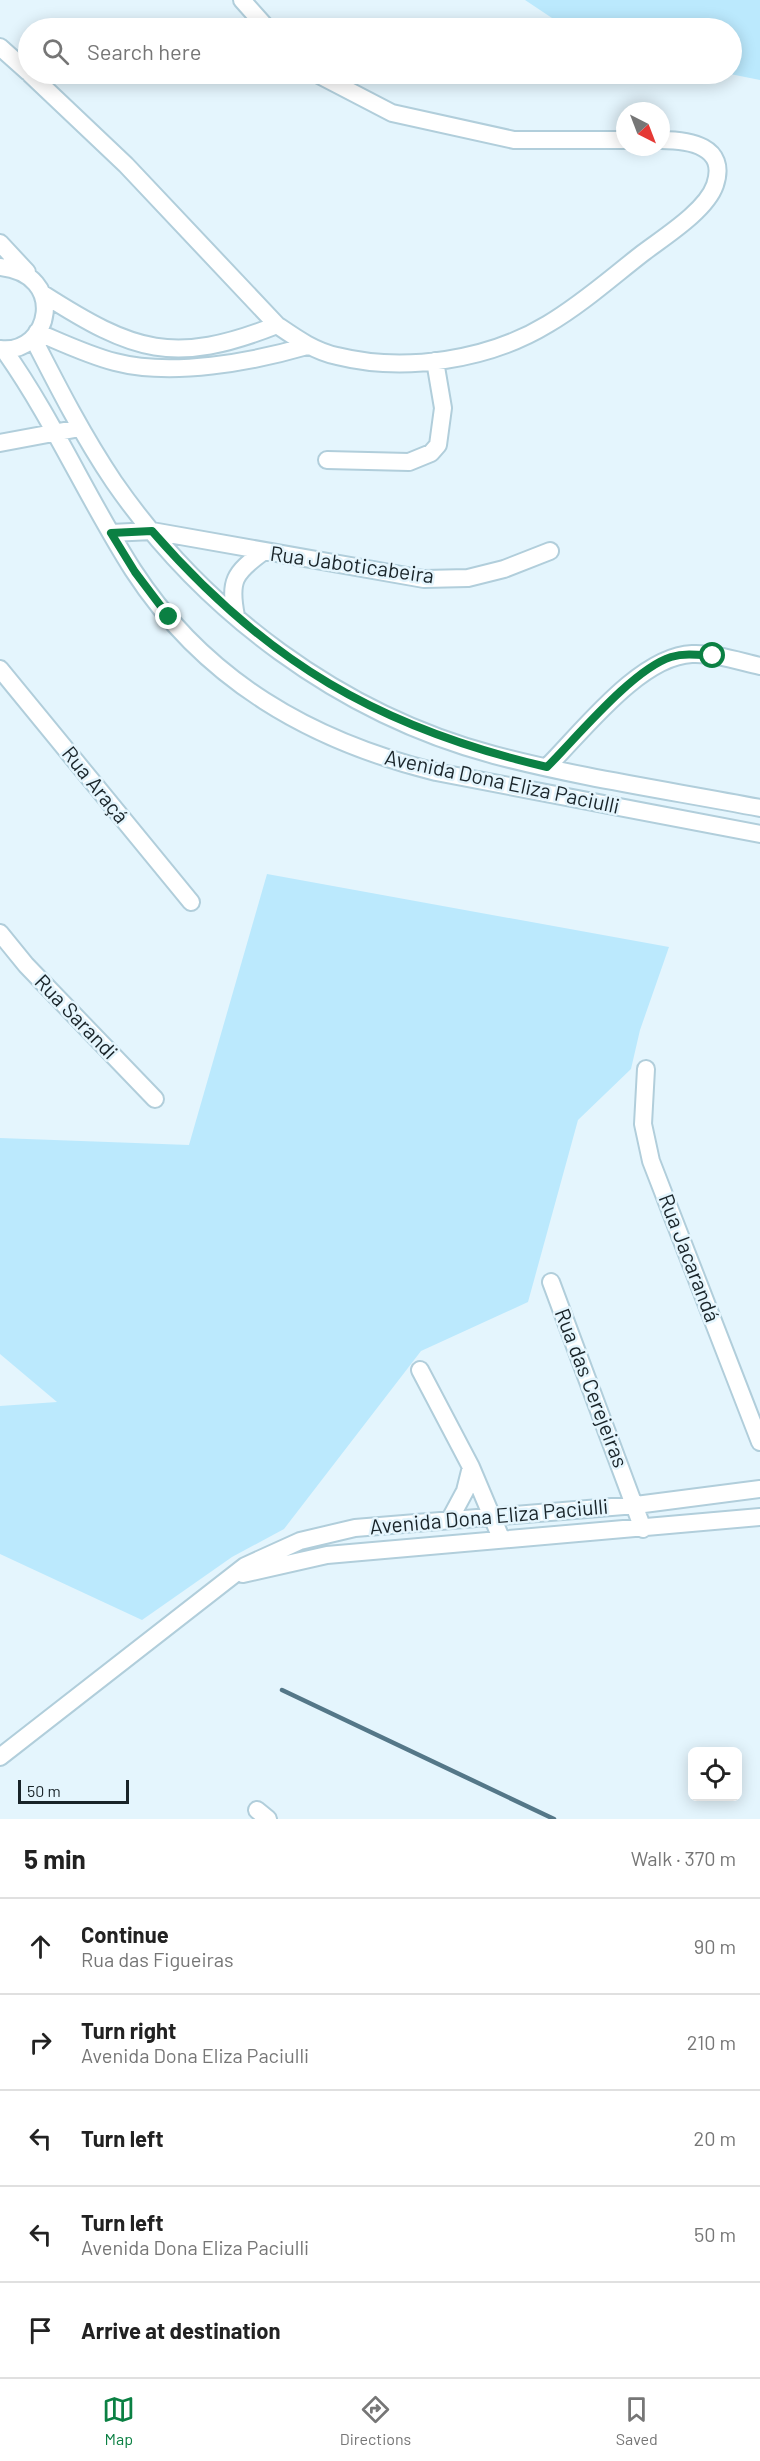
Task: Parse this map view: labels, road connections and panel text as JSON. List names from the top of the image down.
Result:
{
  "streets": {
    "street": [
      "Rua Jaboticabeira",
      "Avenida Dona Eliza Paciulli",
      "Rua Araçá",
      "Rua Sarandi",
      "Rua Jacarandá",
      "Rua das Cerejeiras"
    ]
  },
  "crossings": [
    ["Rua Jaboticabeira", "Avenida Dona Eliza Paciulli"],
    ["Avenida Dona Eliza Paciulli", "Rua das Cerejeiras"]
  ],
  "scale_bar": "50 m",
  "north": "bottom right",
  "page": {
    "search": "Search here",
    "scale": "50 m",
    "heading": ["5 min", "Walk · 370 m"],
    "list": [
      ["Continue", "Rua das Figueiras", "90 m"],
      ["Turn right", "Avenida Dona Eliza Paciulli", "210 m"],
      ["Turn left", "20 m"],
      ["Turn left", "Avenida Dona Eliza Paciulli", "50 m"],
      "Arrive at destination"
    ],
    "nav": ["Map", "Directions", "Saved"]
  }
}
